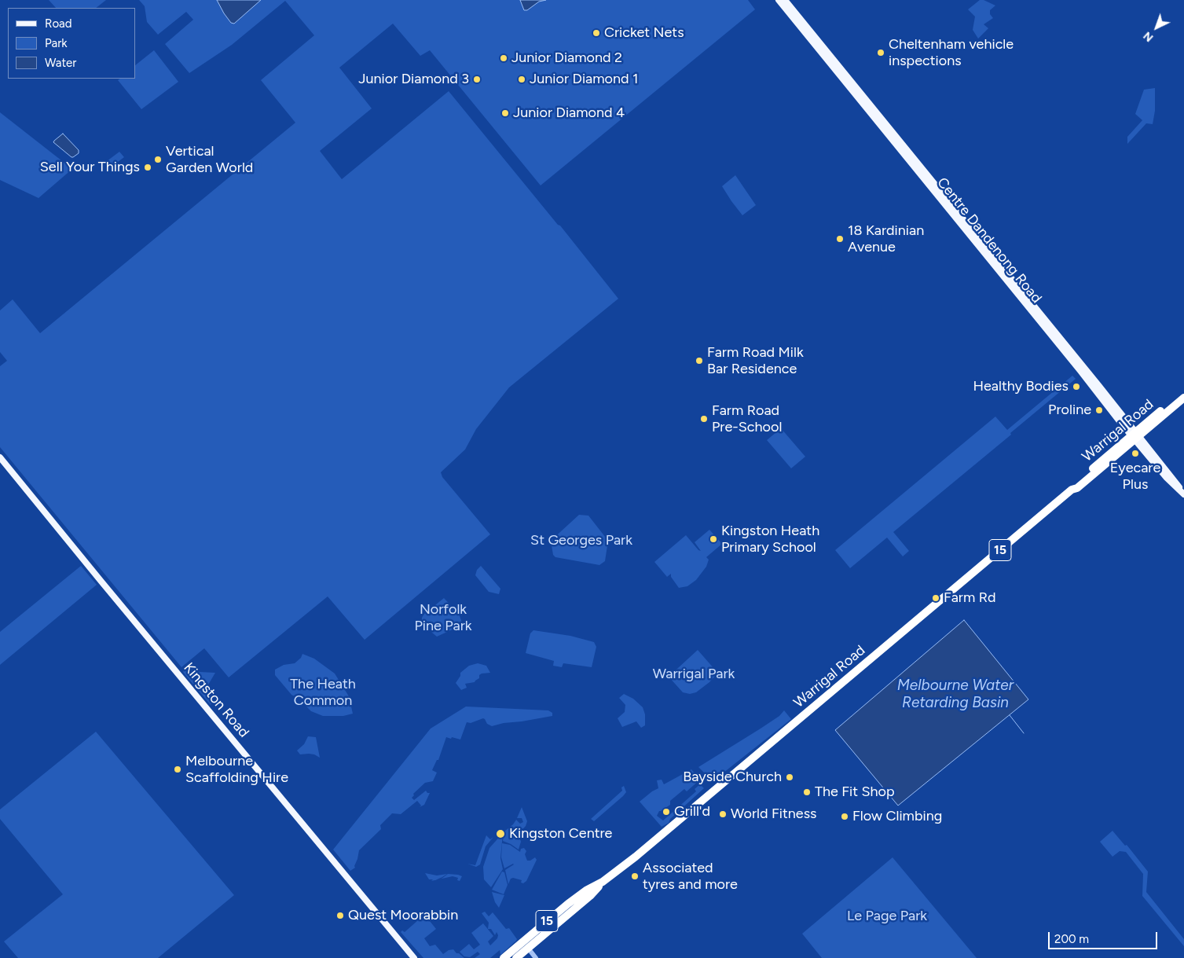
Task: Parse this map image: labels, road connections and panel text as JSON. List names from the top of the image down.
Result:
{
  "streets": {
    "highway": ["Warrigal Road", "15"],
    "main road": ["Centre Dandenong Road", "Kingston Road"]
  },
  "crossings": [
    ["Centre Dandenong Road", "Warrigal Road"]
  ],
  "water": ["Melbourne Water Retarding Basin"],
  "parks": [
    "St Georges Park",
    "Norfolk Pine Park",
    "Warrigal Park",
    "The Heath Common",
    "Le Page Park"
  ],
  "places": [
    "Cricket Nets",
    "Cheltenham vehicle inspections",
    "Junior Diamond 2",
    "Junior Diamond 3",
    "Junior Diamond 1",
    "Junior Diamond 4",
    "Vertical Garden World",
    "Sell Your Things",
    "18 Kardinian Avenue",
    "Farm Road Milk Bar Residence",
    "Healthy Bodies",
    "Proline",
    "Farm Road Pre-School",
    "Eyecare Plus",
    "Kingston Heath Primary School",
    "Farm Rd",
    "Melbourne Scaffolding Hire",
    "Bayside Church",
    "The Fit Shop",
    "Grill'd",
    "World Fitness",
    "Flow Climbing",
    "Kingston Centre",
    "Associated tyres and more",
    "Quest Moorabbin"
  ],
  "legend": ["Road", "Park", "Water"],
  "scale_bar": "200 m",
  "north": "bottom left"
}
